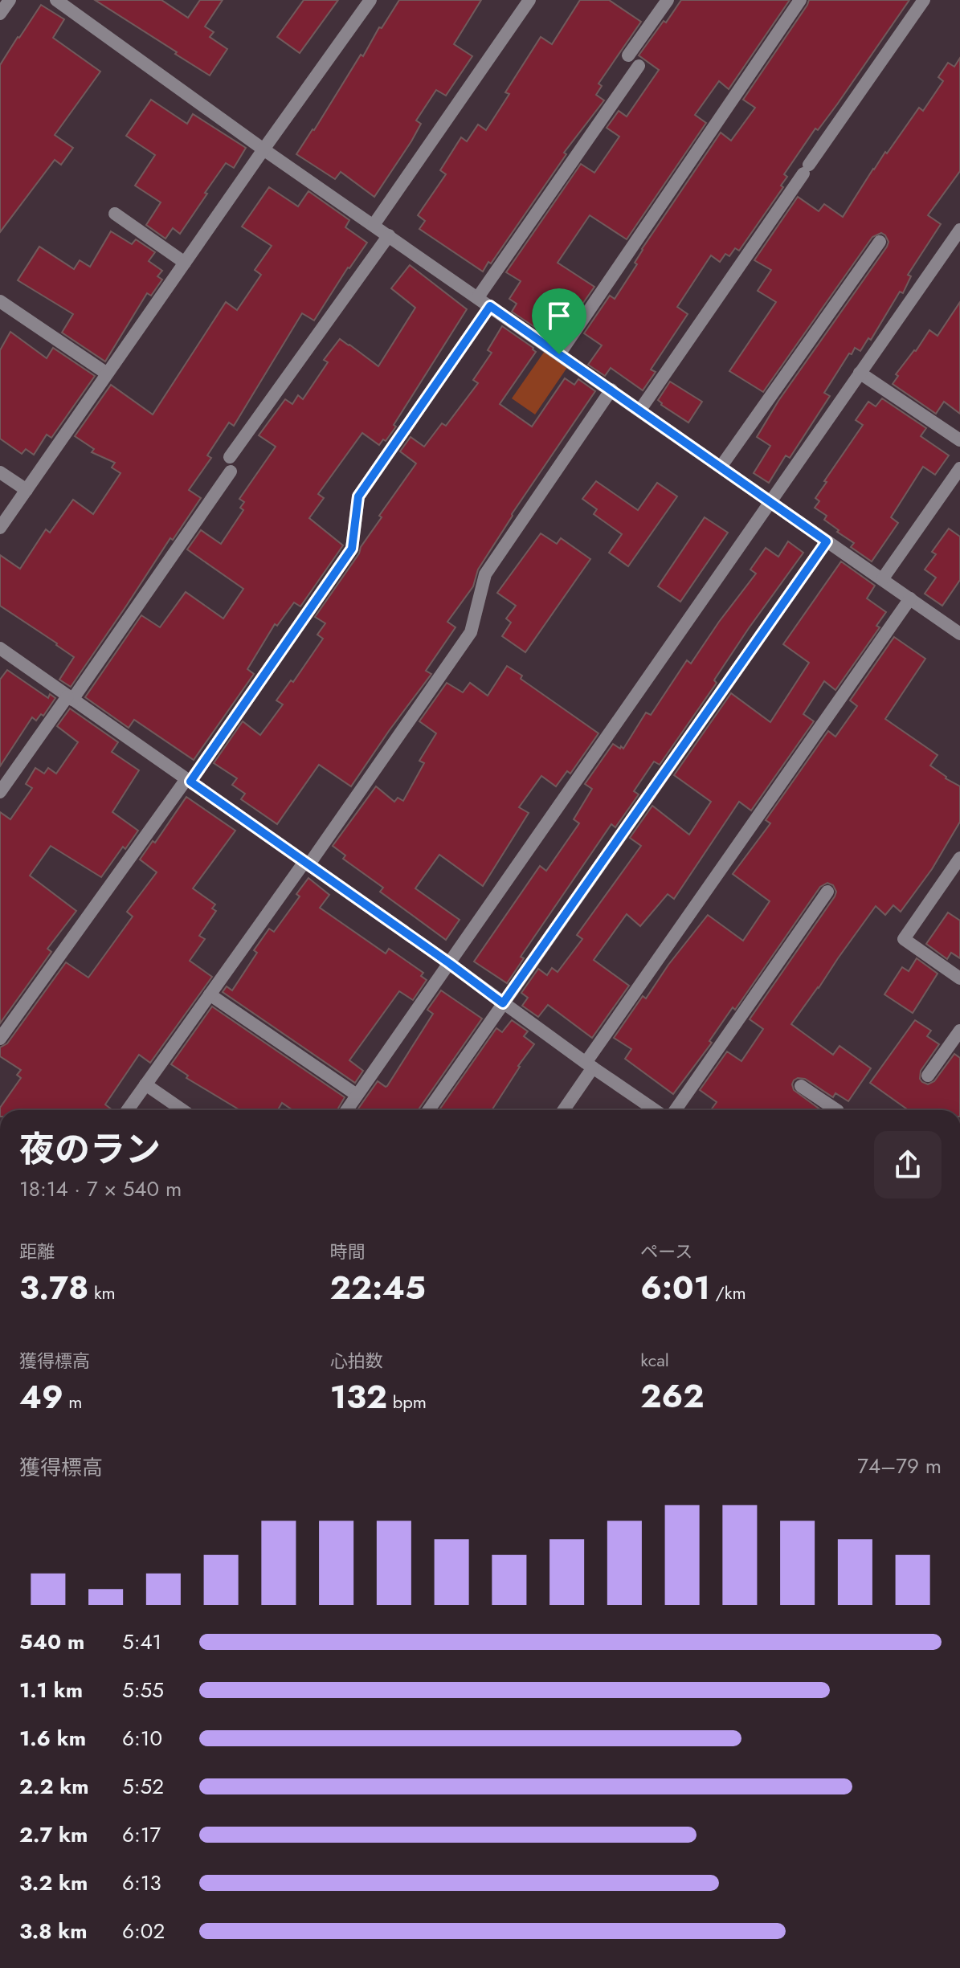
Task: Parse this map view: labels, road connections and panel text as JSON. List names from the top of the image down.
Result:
{
  "page": {
    "heading": ["夜のラン", "18:14 · 7 × 540 m"],
    "stats": [
      ["距離", "3.78 km"],
      ["時間", "22:45"],
      ["ペース", "6:01 /km"],
      ["獲得標高", "49 m"],
      ["心拍数", "132 bpm"],
      ["kcal", "262"]
    ],
    "chart": ["獲得標高", "74–79 m"],
    "list": [
      {
        "name": "540 m",
        "note": "5:41"
      },
      {
        "name": "1.1 km",
        "note": "5:55"
      },
      {
        "name": "1.6 km",
        "note": "6:10"
      },
      {
        "name": "2.2 km",
        "note": "5:52"
      },
      {
        "name": "2.7 km",
        "note": "6:17"
      },
      {
        "name": "3.2 km",
        "note": "6:13"
      },
      {
        "name": "3.8 km",
        "note": "6:02"
      }
    ]
  }
}
